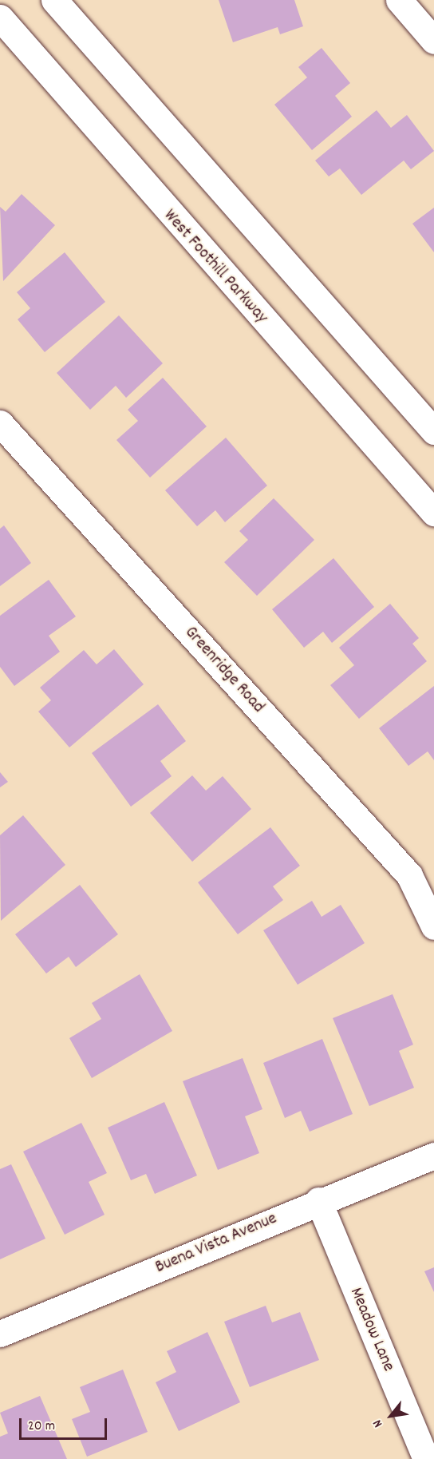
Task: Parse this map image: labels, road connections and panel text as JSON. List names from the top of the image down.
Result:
{
  "streets": {
    "street": [
      "West Foothill Parkway",
      "Greenridge Road",
      "Buena Vista Avenue",
      "Meadow Lane"
    ]
  },
  "crossings": [
    ["Buena Vista Avenue", "Meadow Lane"]
  ],
  "scale_bar": "20 m",
  "north": "bottom left"
}
